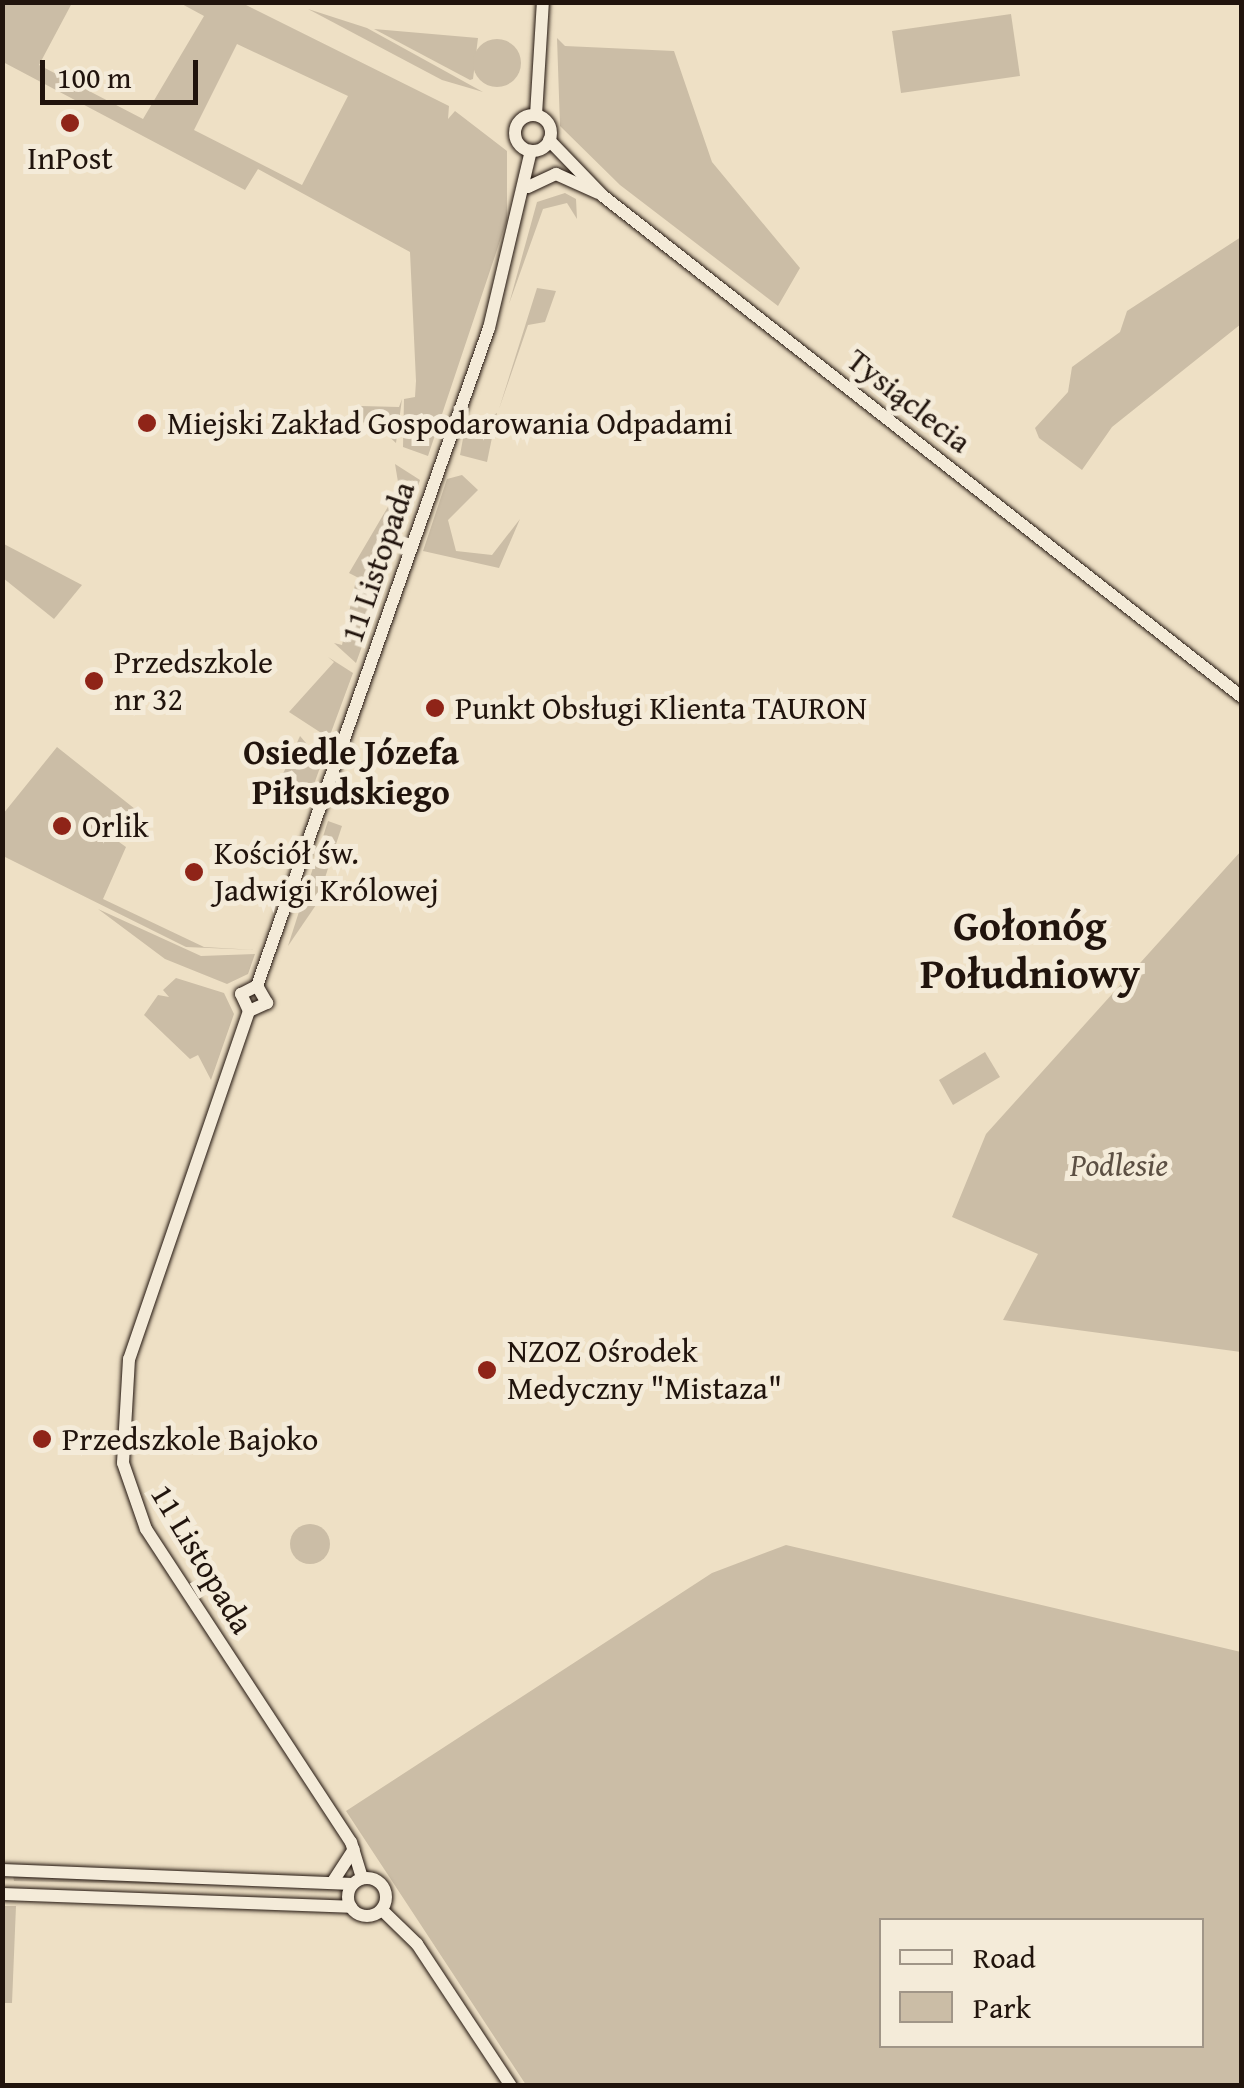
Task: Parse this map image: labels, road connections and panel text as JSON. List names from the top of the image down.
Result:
{
  "streets": {
    "street": ["Tysiąclecia", "11 Listopada"]
  },
  "crossings": [
    ["Tysiąclecia", "11 Listopada"]
  ],
  "districts": ["Osiedle Józefa Piłsudskiego", "Gołonóg Południowy"],
  "parks": ["Podlesie"],
  "places": [
    "InPost",
    "Miejski Zakład Gospodarowania Odpadami",
    "Przedszkole nr 32",
    "Punkt Obsługi Klienta TAURON",
    "Orlik",
    "Kościół św. Jadwigi Królowej",
    "NZOZ Ośrodek Medyczny \"Mistaza\"",
    "Przedszkole Bajoko"
  ],
  "legend": ["Road", "Park"],
  "scale_bar": "100 m"
}
